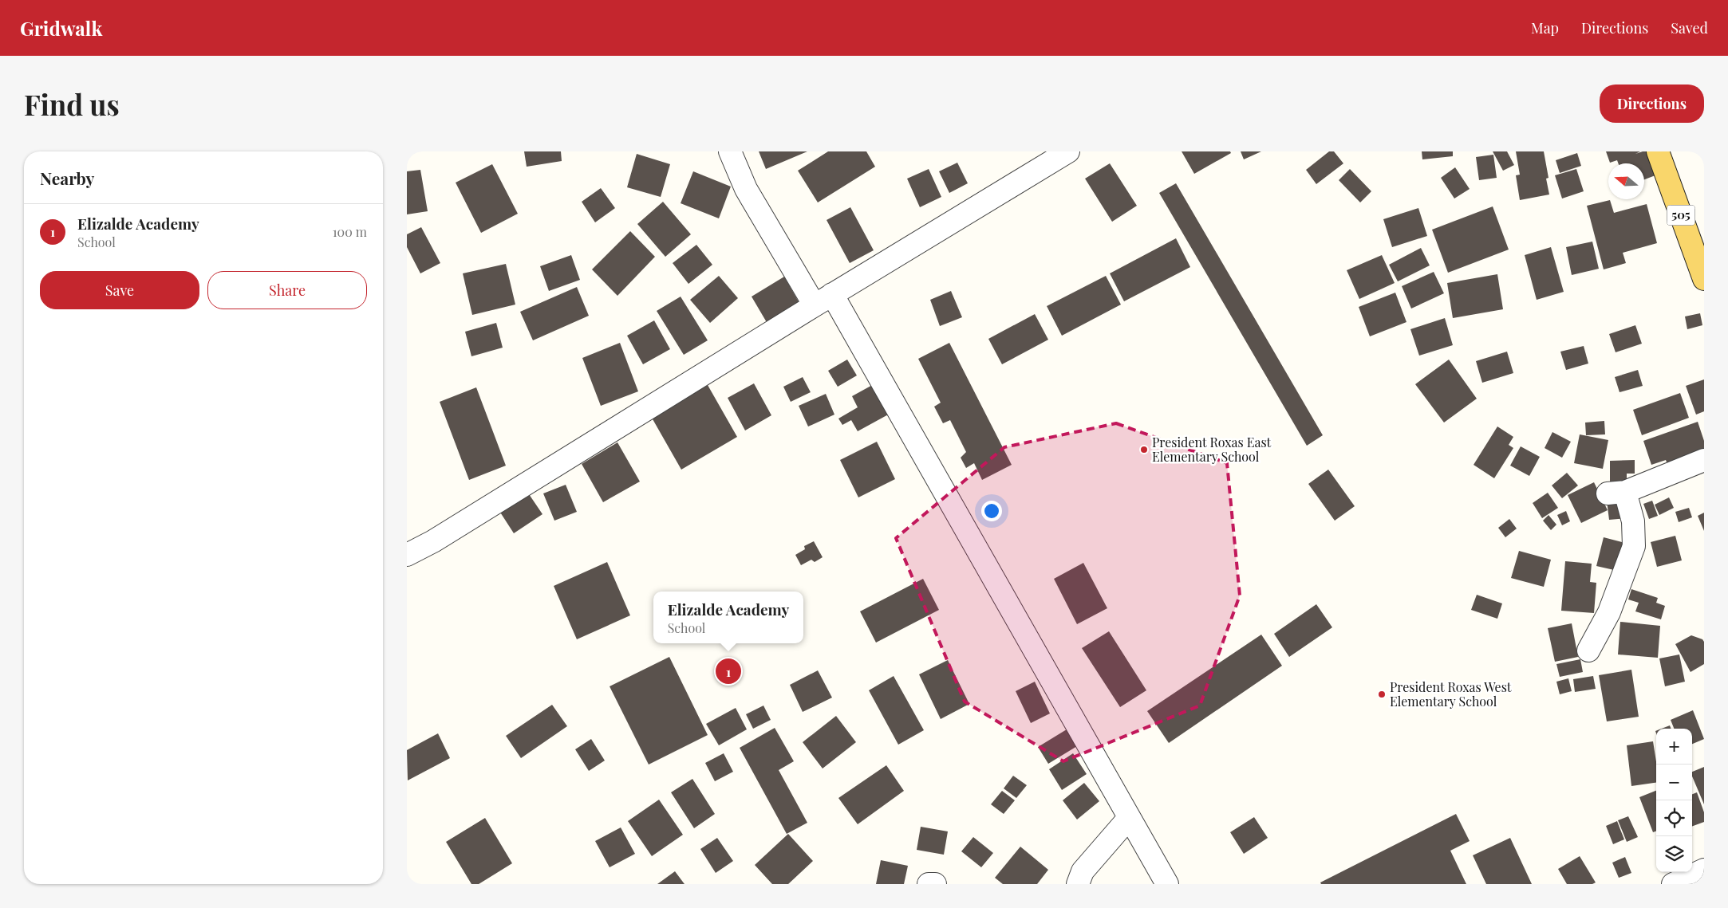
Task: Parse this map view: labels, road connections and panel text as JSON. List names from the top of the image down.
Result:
{
  "streets": {
    "main road": ["505"]
  },
  "places": ["President Roxas East Elementary School", "President Roxas West Elementary School"],
  "north": "left",
  "page": {
    "header": "Gridwalk",
    "nav": ["Map", "Directions", "Saved"],
    "buttons": [
      "Directions",
      ["Save", "Share"]
    ],
    "title": "Find us",
    "heading": "Nearby",
    "list": [
      {
        "mark": "1",
        "name": "Elizalde Academy",
        "note": "School",
        "value": "100 m"
      }
    ],
    "popup": ["Elizalde Academy", "School"],
    "pins": "1",
    "map_buttons": ["+", "−"]
  }
}
